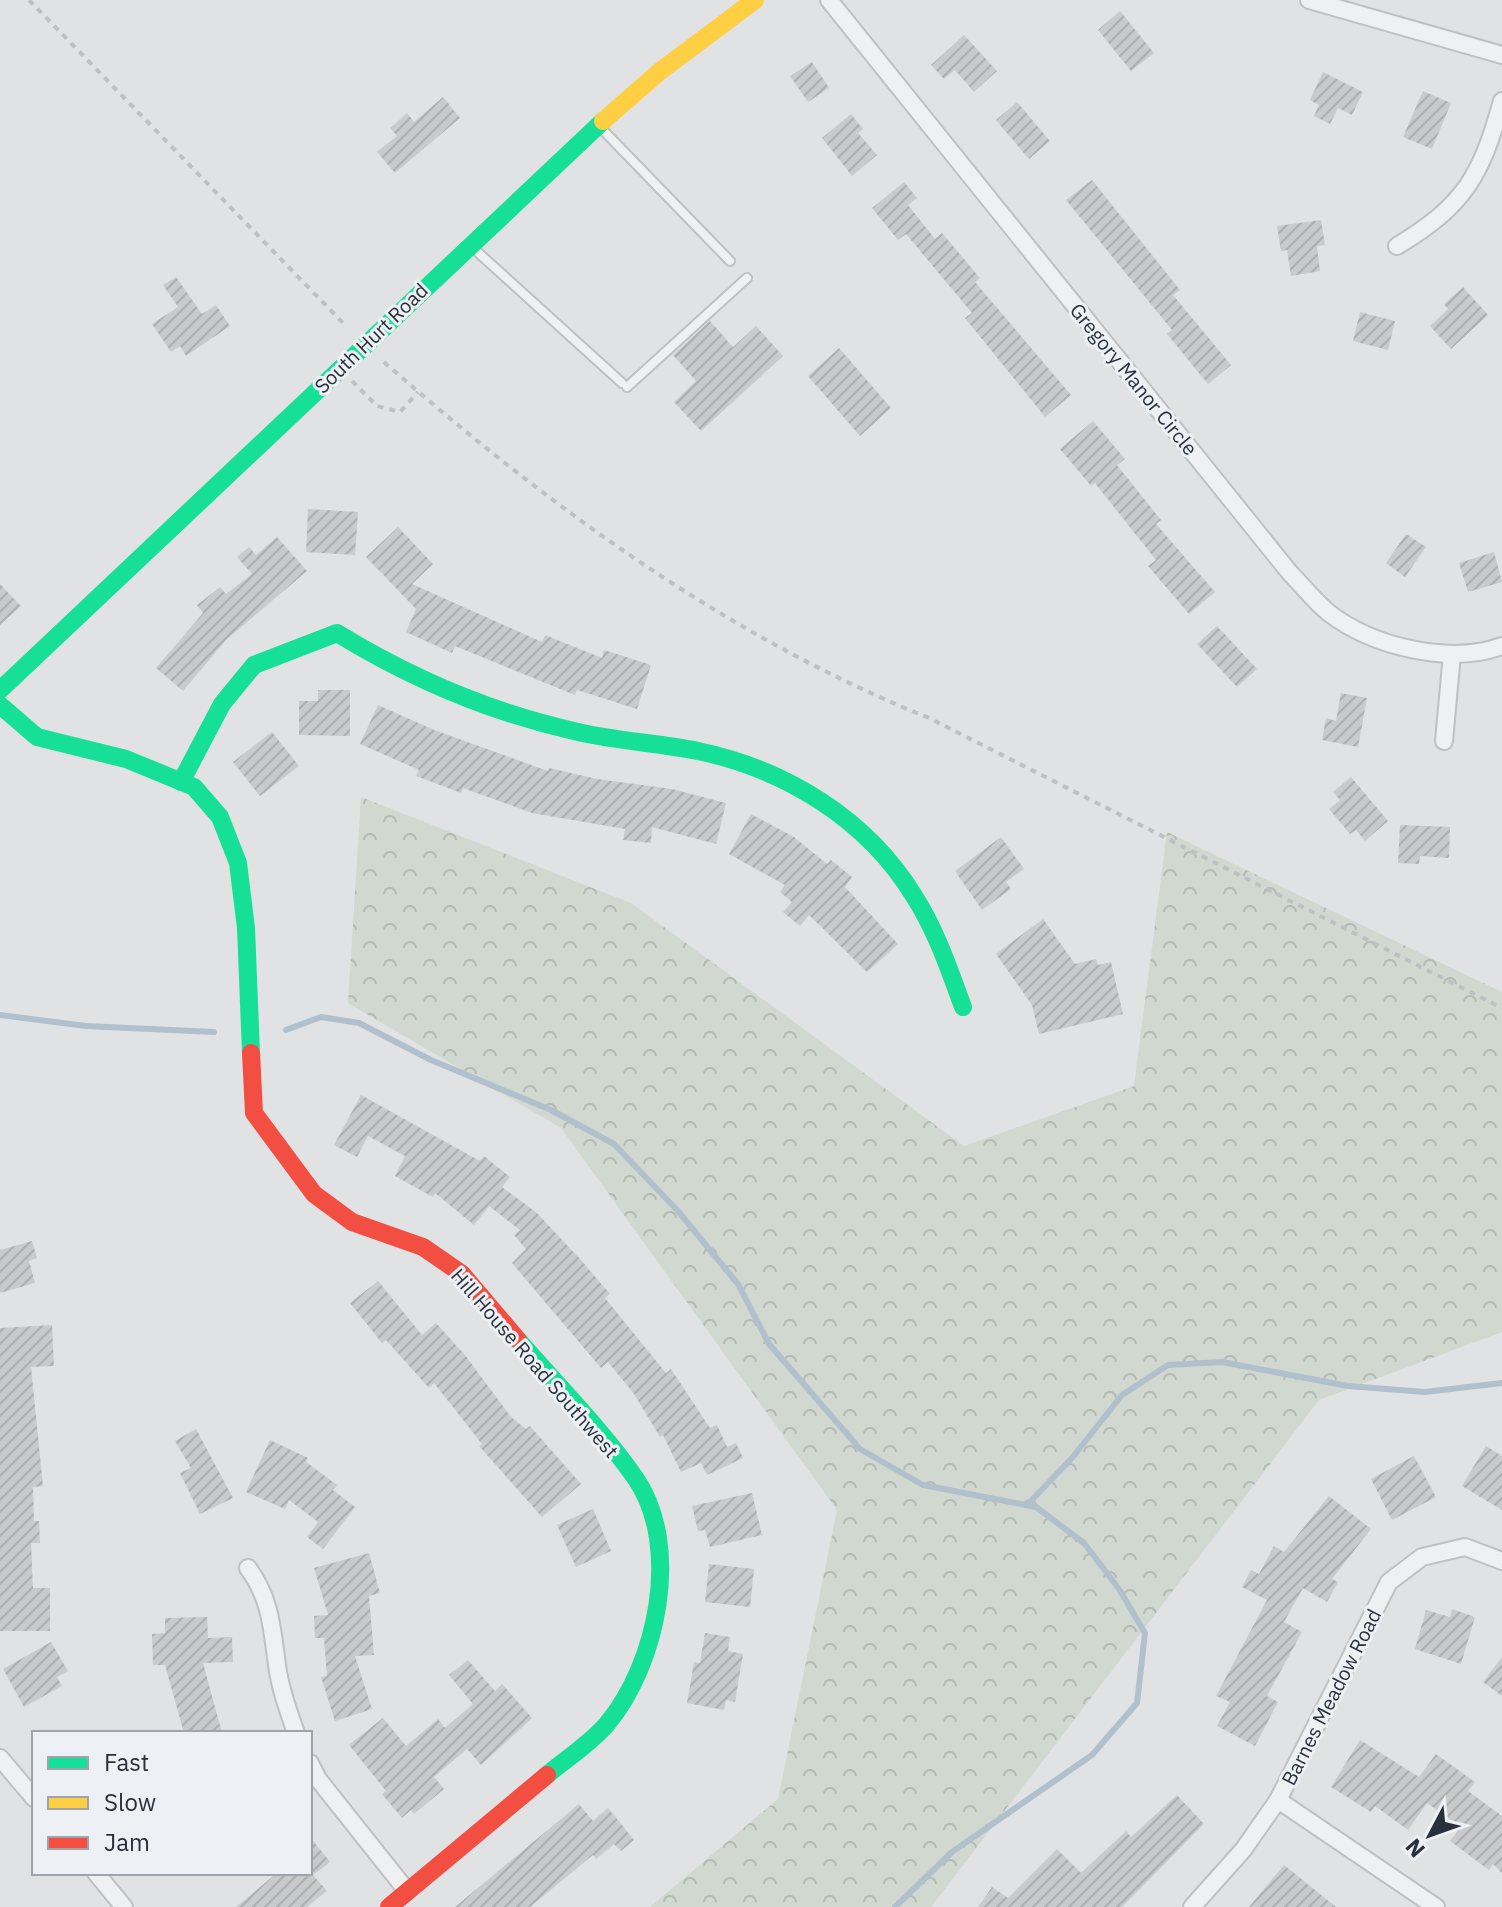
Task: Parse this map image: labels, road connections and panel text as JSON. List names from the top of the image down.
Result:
{
  "streets": {
    "street": [
      "South Hurt Road",
      "Gregory Manor Circle",
      "Hill House Road Southwest",
      "Barnes Meadow Road"
    ]
  },
  "legend": ["Fast", "Slow", "Jam"],
  "north": "bottom left"
}
